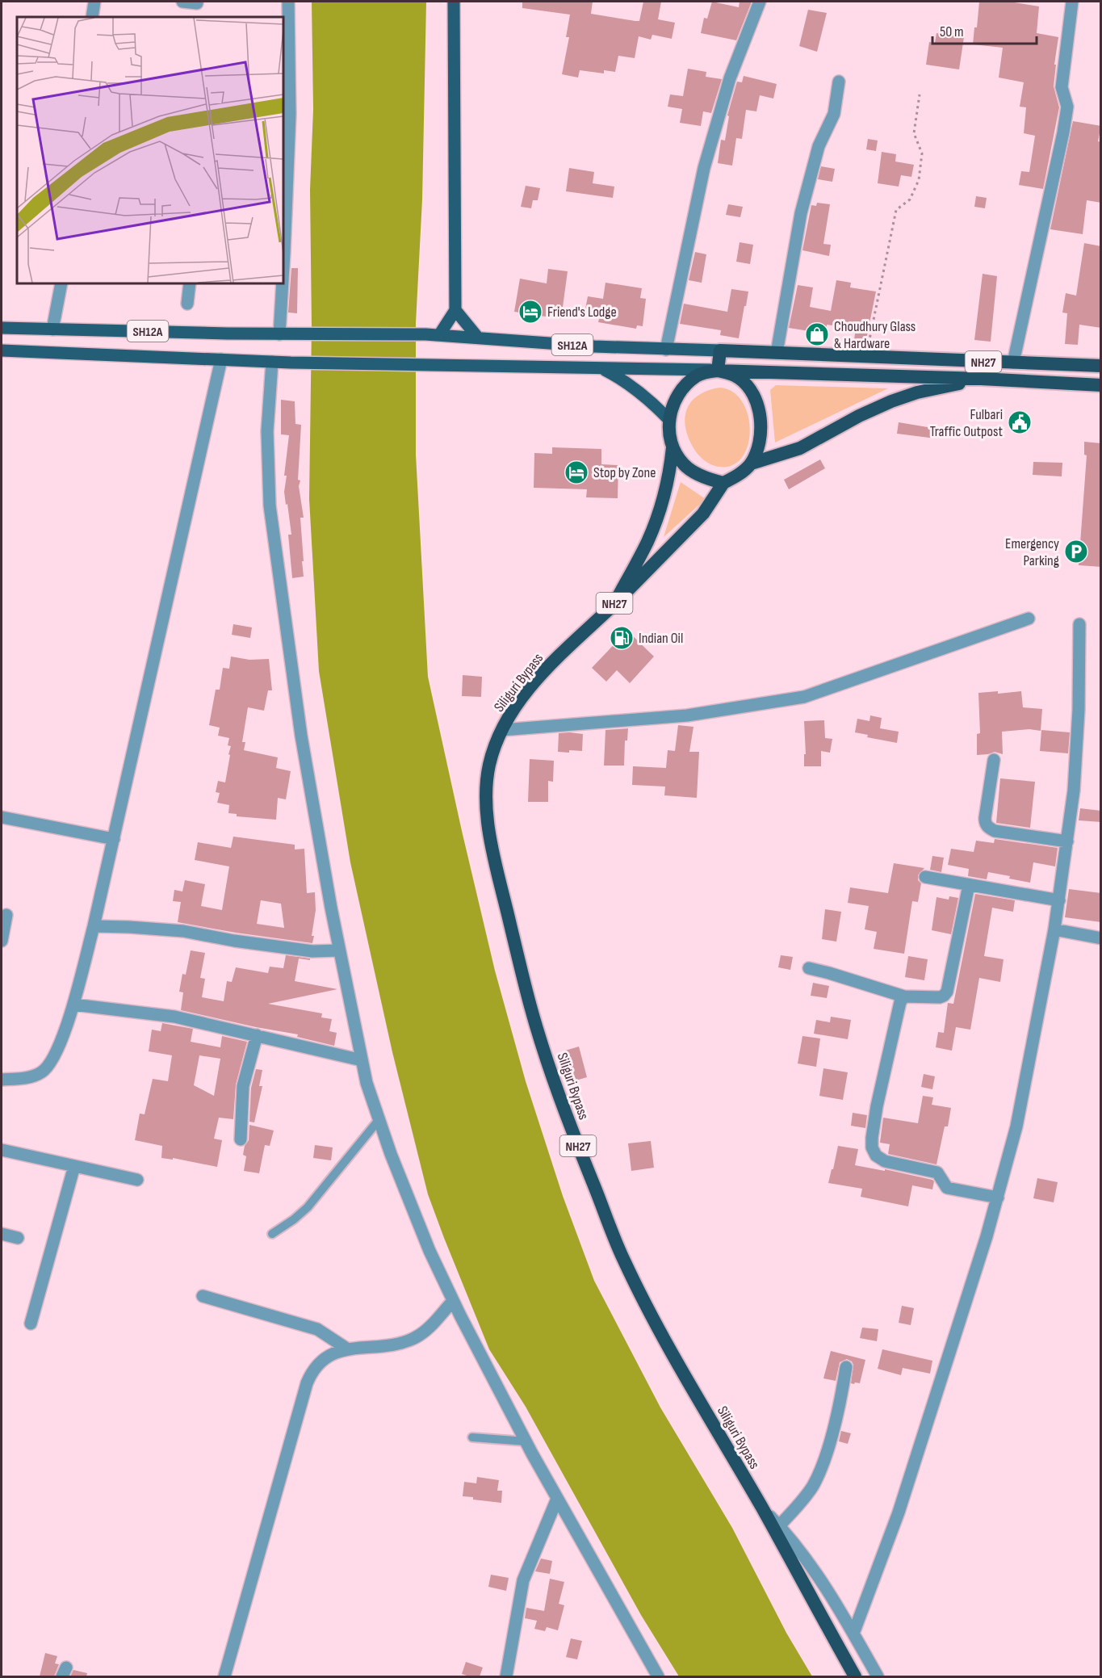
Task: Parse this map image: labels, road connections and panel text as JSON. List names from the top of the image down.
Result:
{
  "streets": {
    "highway": ["NH27", "Siliguri Bypass"],
    "main road": ["SH12A"]
  },
  "crossings": [
    ["SH12A", "NH27"],
    ["NH27", "Siliguri Bypass"]
  ],
  "places": {
    "hotel": ["Friend's Lodge", "Stop by Zone"],
    "shop": ["Choudhury Glass & Hardware"],
    "public building": ["Fulbari Traffic Outpost"],
    "parking": ["Emergency Parking"],
    "fuel station": ["Indian Oil"]
  },
  "scale_bar": "50 m"
}
